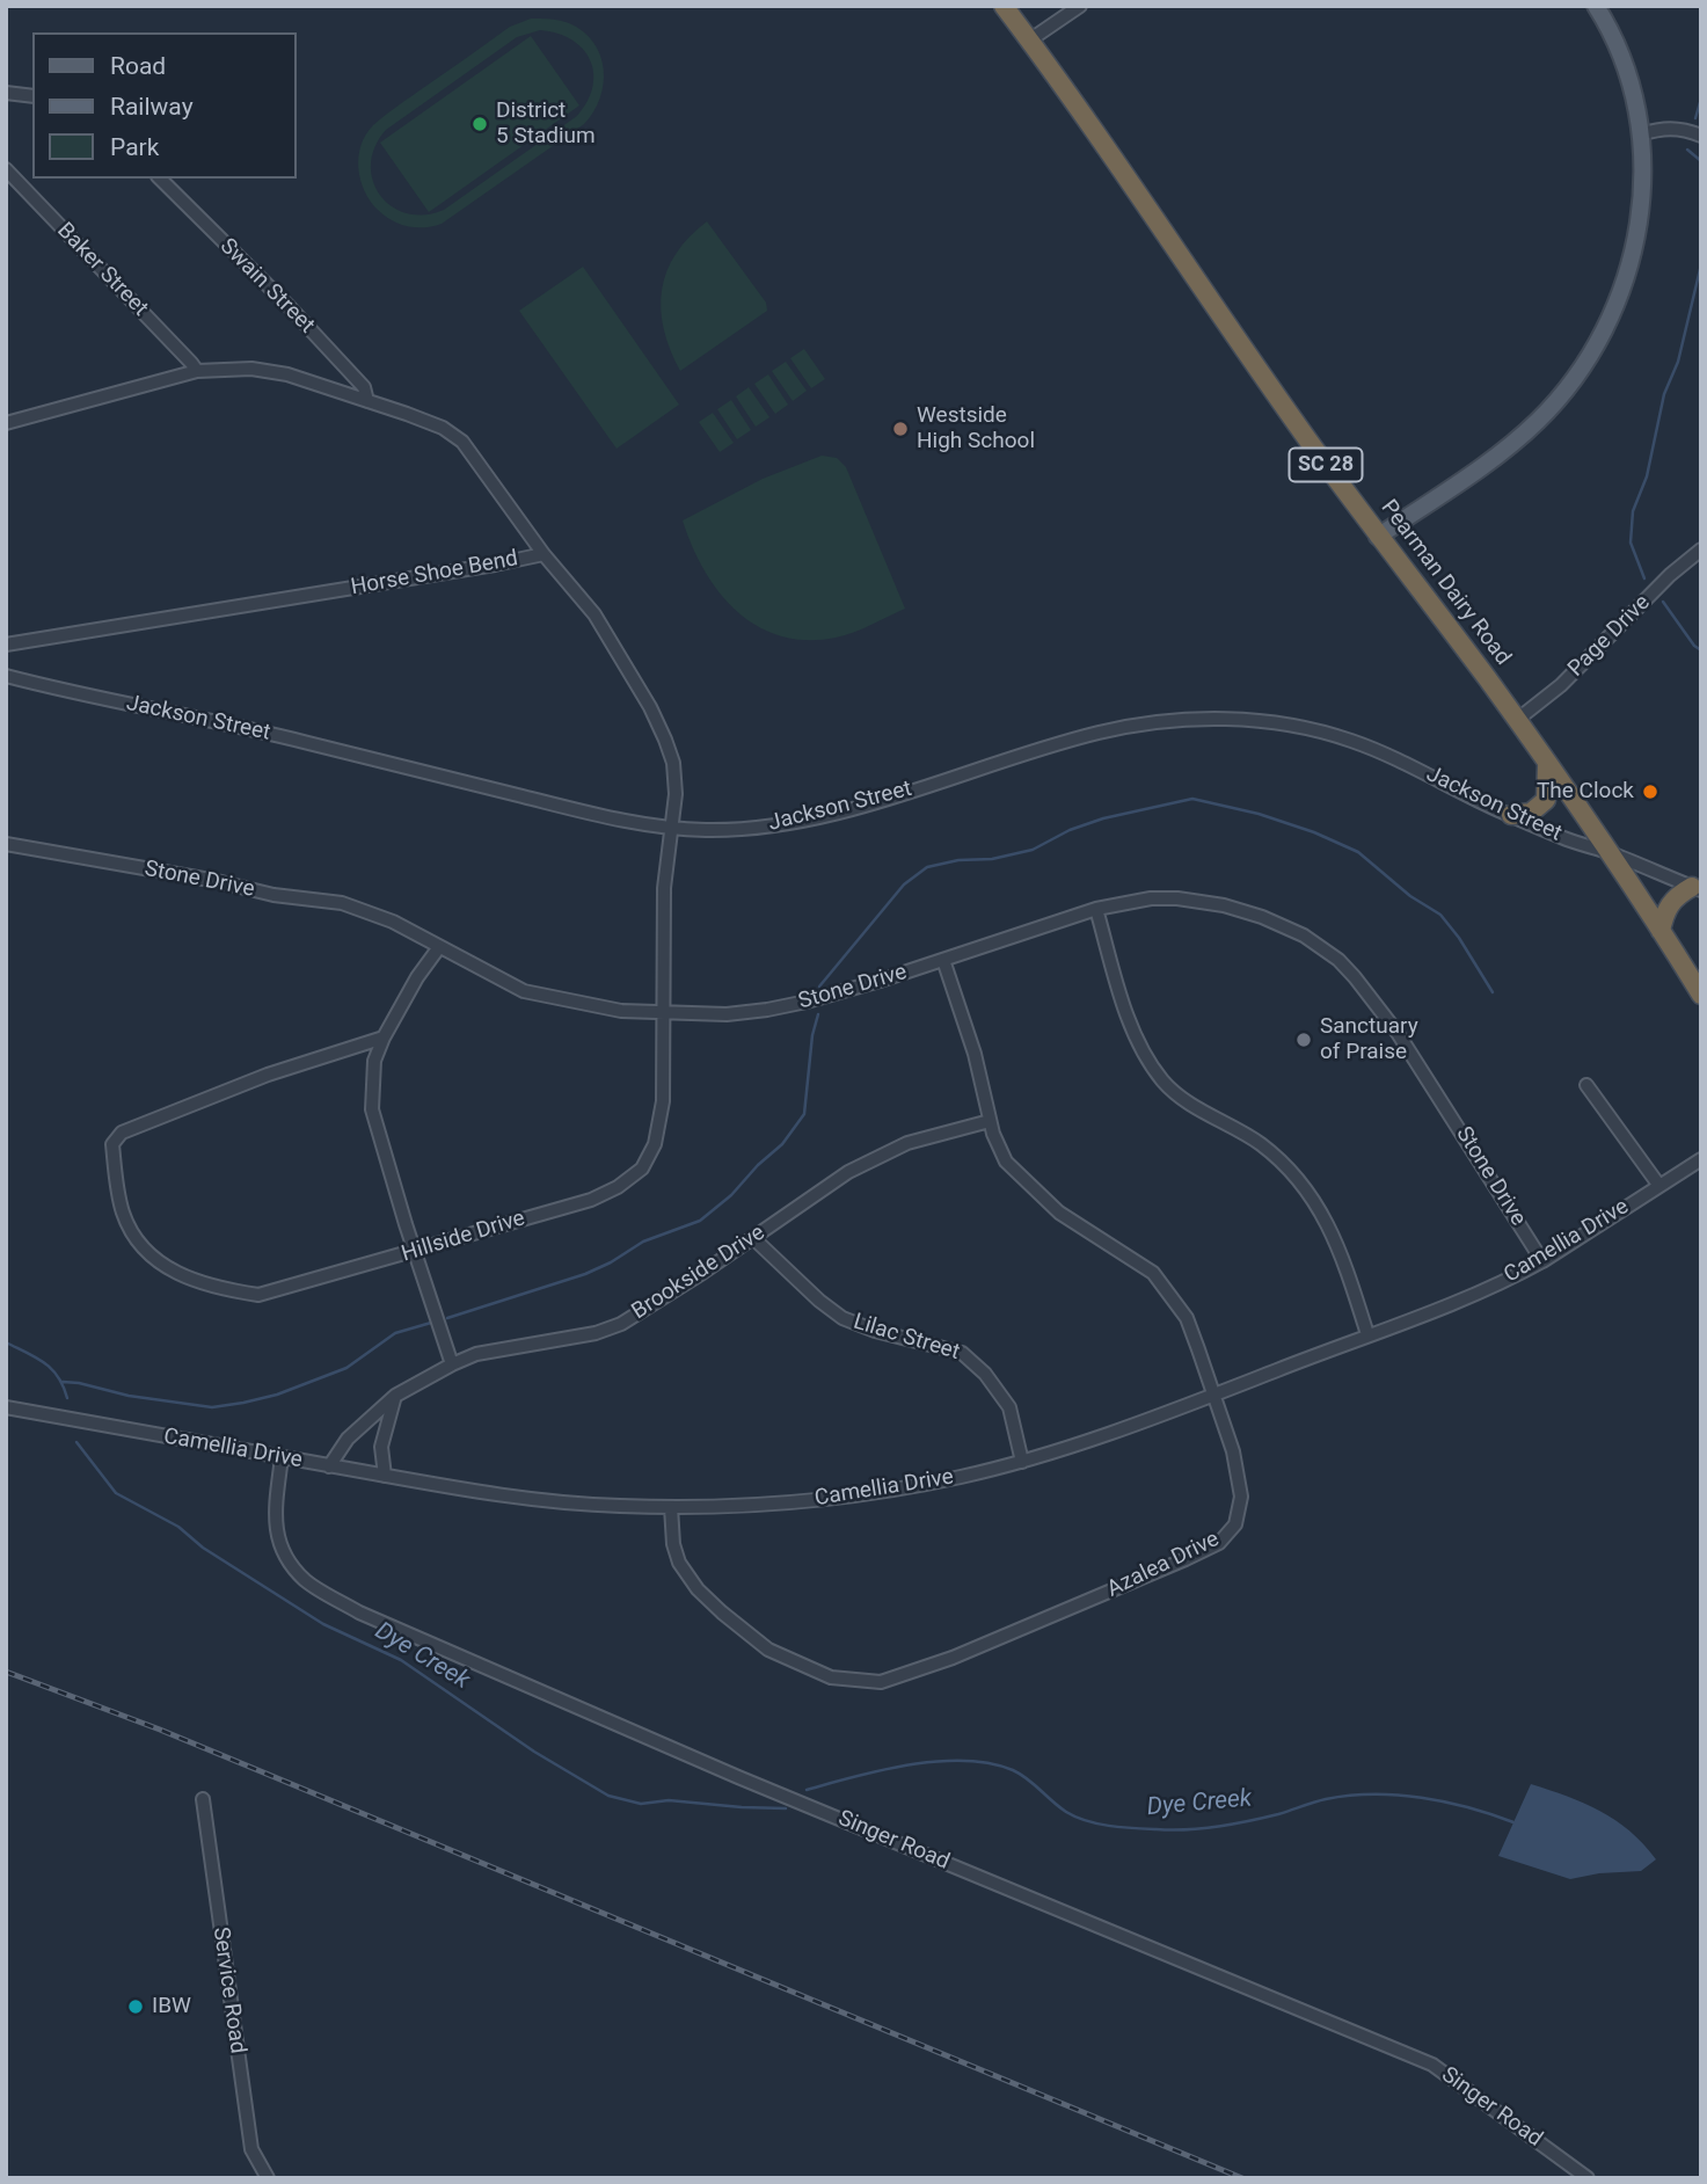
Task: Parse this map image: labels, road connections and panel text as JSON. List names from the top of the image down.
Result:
{
  "streets": {
    "highway": ["SC 28", "Pearman Dairy Road"],
    "street": [
      "Baker Street",
      "Swain Street",
      "Horse Shoe Bend",
      "Page Drive",
      "Jackson Street",
      "Stone Drive",
      "Hillside Drive",
      "Camellia Drive",
      "Brookside Drive",
      "Lilac Street",
      "Azalea Drive",
      "Singer Road",
      "Service Road"
    ]
  },
  "crossings": [
    ["Baker Street", "Horse Shoe Bend"],
    ["Swain Street", "Horse Shoe Bend"],
    ["Horse Shoe Bend", "Hillside Drive"],
    ["Pearman Dairy Road", "Page Drive"],
    ["Pearman Dairy Road", "Jackson Street"],
    ["Jackson Street", "Hillside Drive"],
    ["Stone Drive", "Hillside Drive"],
    ["Stone Drive", "Camellia Drive"],
    ["Stone Drive", "Azalea Drive"],
    ["Camellia Drive", "Brookside Drive"],
    ["Camellia Drive", "Lilac Street"],
    ["Camellia Drive", "Azalea Drive"],
    ["Camellia Drive", "Singer Road"],
    ["Brookside Drive", "Lilac Street"],
    ["Brookside Drive", "Azalea Drive"]
  ],
  "water": ["Dye Creek"],
  "places": [
    "District 5 Stadium",
    "Westside High School",
    "The Clock",
    "Sanctuary of Praise",
    "IBW"
  ],
  "legend": ["Road", "Railway", "Park"]
}
